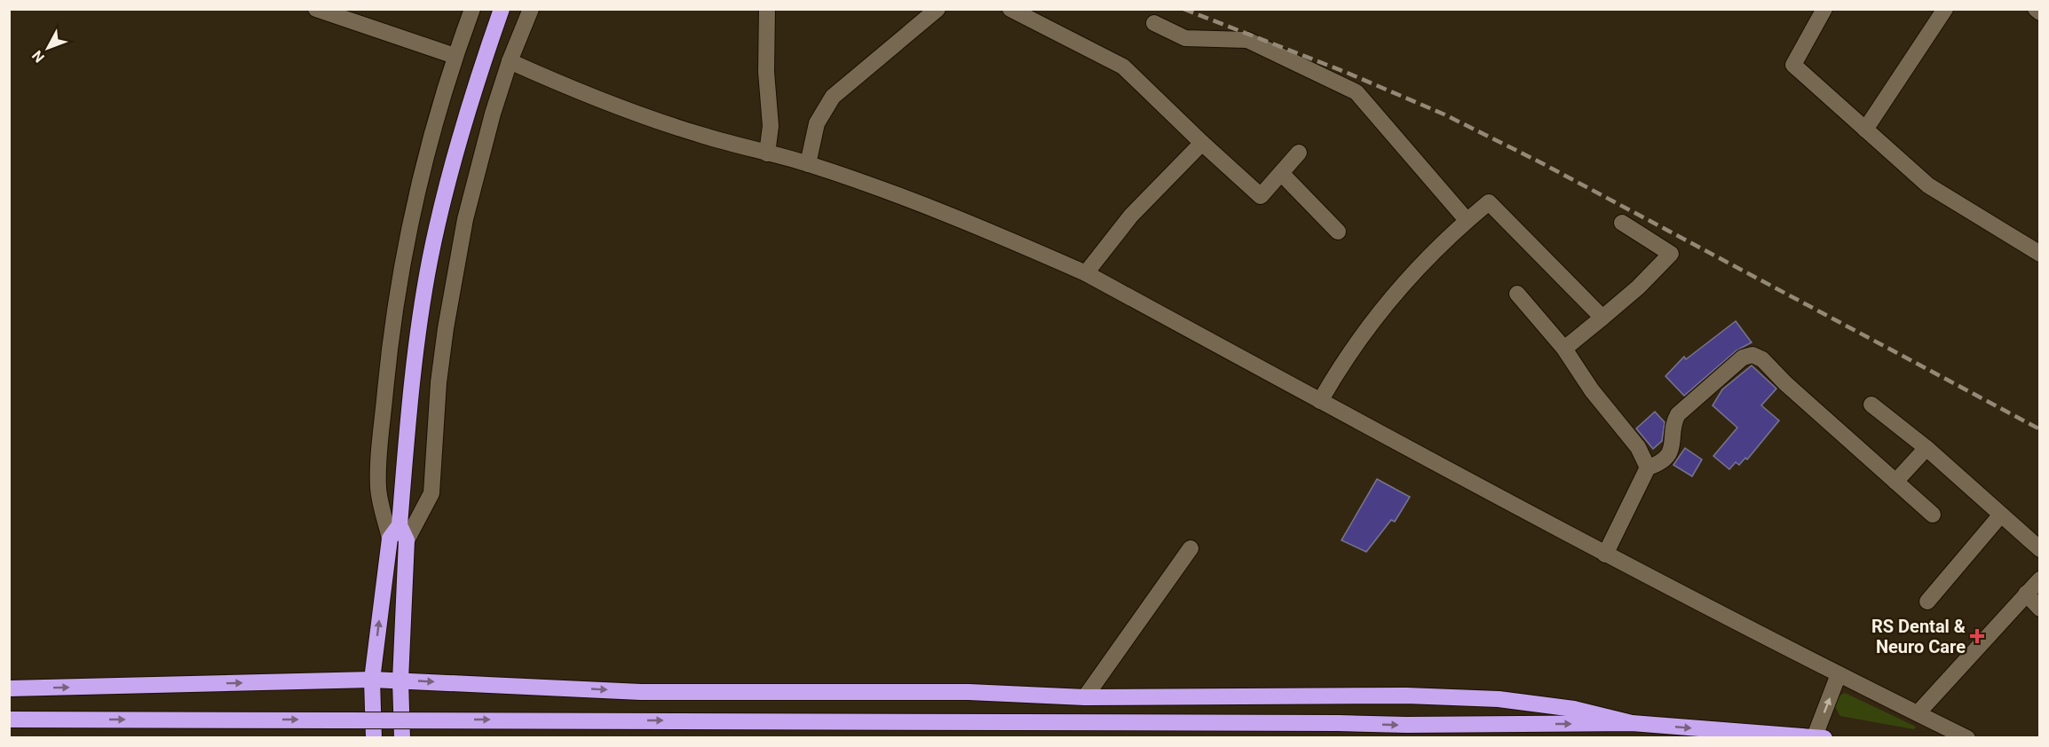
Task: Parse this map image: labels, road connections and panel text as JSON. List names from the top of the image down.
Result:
{
  "places": {
    "health": ["RS Dental & Neuro Care"]
  },
  "north": "bottom left"
}
